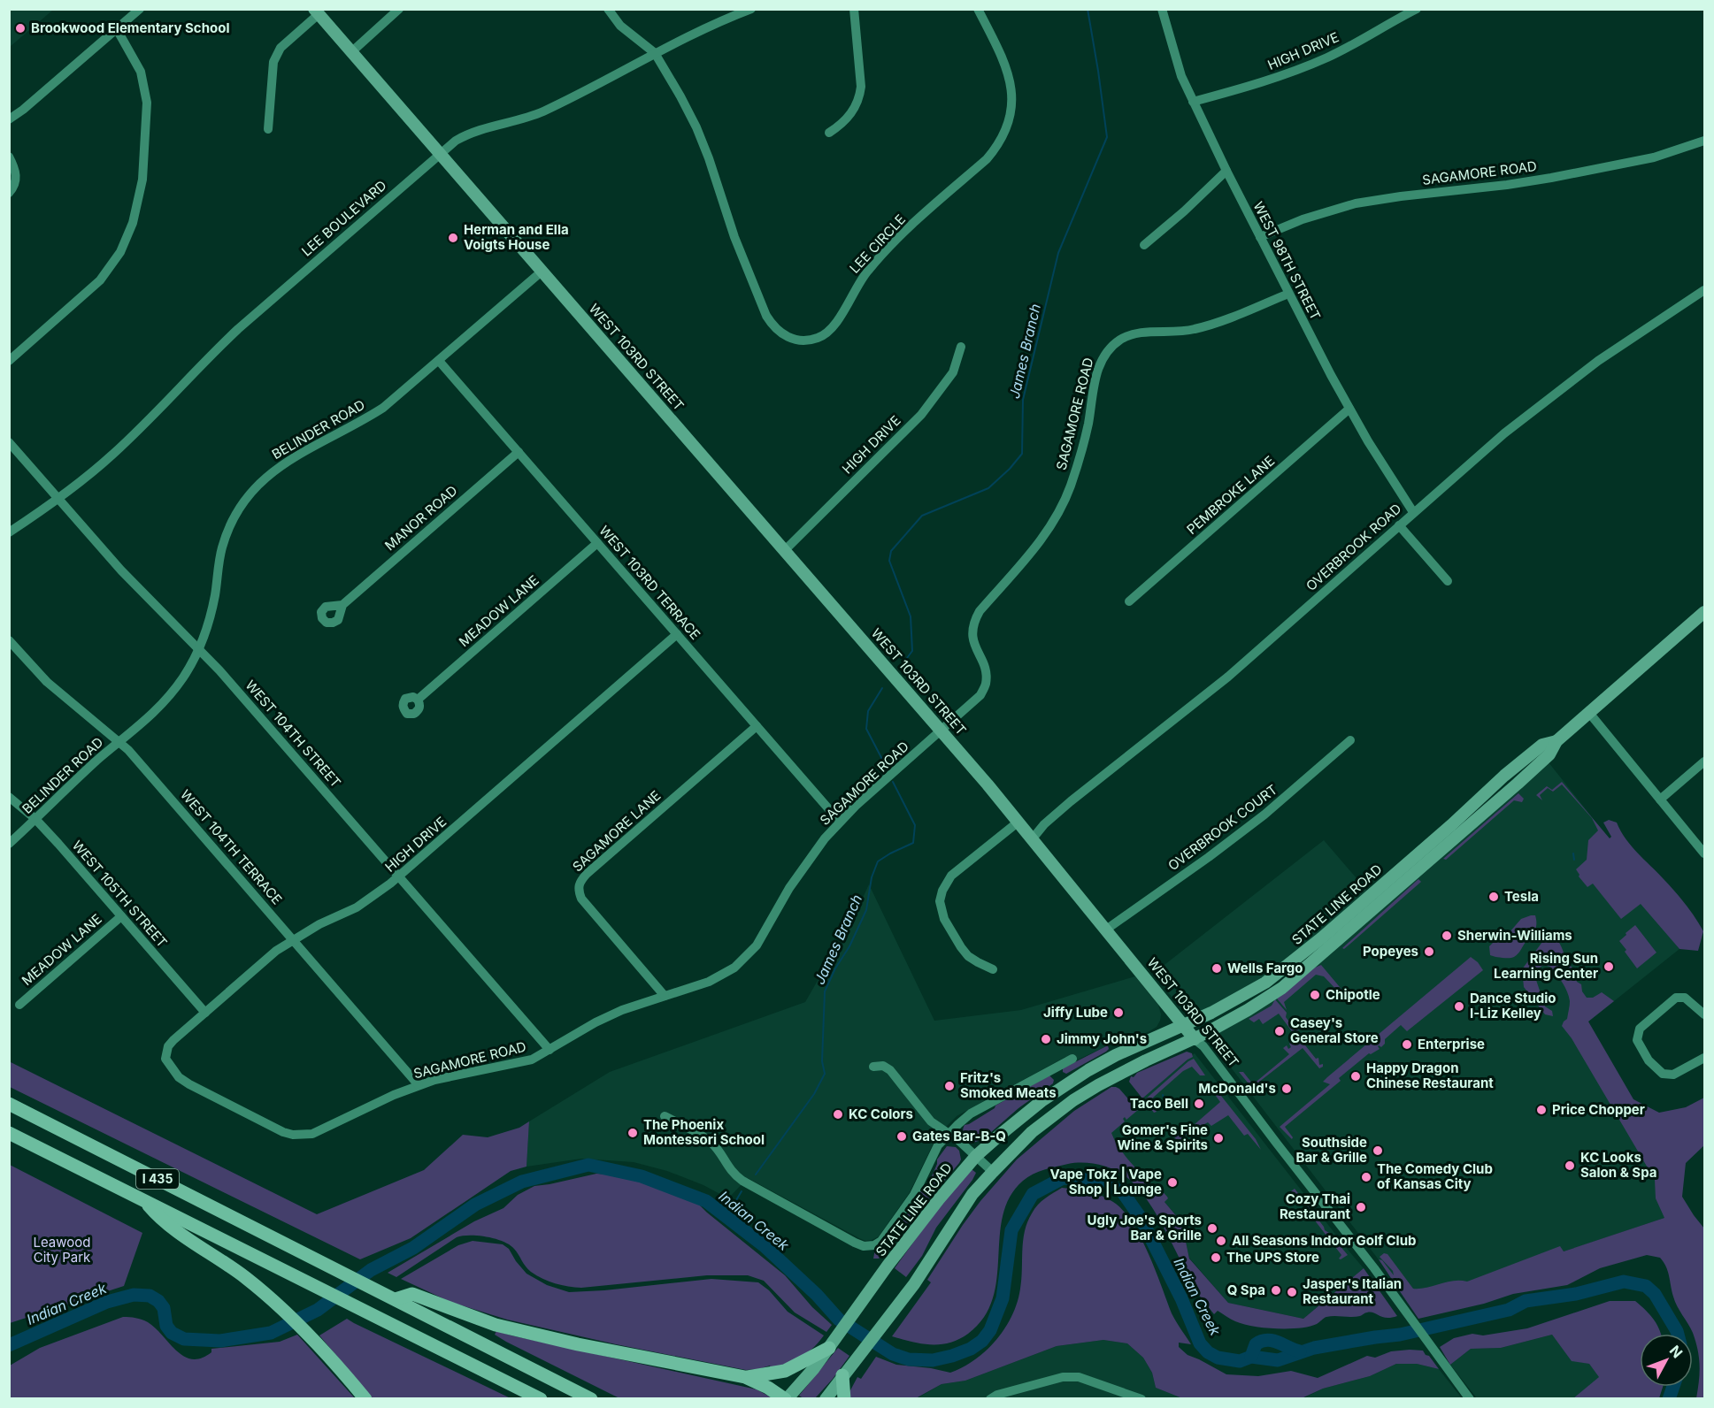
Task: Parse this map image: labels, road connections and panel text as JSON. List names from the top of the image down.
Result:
{
  "streets": {
    "highway": ["I 435"],
    "main road": ["WEST 103RD STREET", "STATE LINE ROAD"],
    "street": [
      "HIGH DRIVE",
      "SAGAMORE ROAD",
      "LEE BOULEVARD",
      "LEE CIRCLE",
      "WEST 98TH STREET",
      "BELINDER ROAD",
      "PEMBROKE LANE",
      "MANOR ROAD",
      "OVERBROOK ROAD",
      "WEST 103RD TERRACE",
      "MEADOW LANE",
      "WEST 104TH STREET",
      "OVERBROOK COURT",
      "SAGAMORE LANE",
      "WEST 104TH TERRACE",
      "WEST 105TH STREET"
    ]
  },
  "crossings": [
    ["HIGH DRIVE", "SAGAMORE ROAD"],
    ["HIGH DRIVE", "WEST 98TH STREET"],
    ["HIGH DRIVE", "WEST 103RD STREET"],
    ["HIGH DRIVE", "WEST 103RD TERRACE"],
    ["HIGH DRIVE", "WEST 104TH STREET"],
    ["HIGH DRIVE", "WEST 104TH TERRACE"],
    ["HIGH DRIVE", "WEST 105TH STREET"],
    ["SAGAMORE ROAD", "WEST 98TH STREET"],
    ["SAGAMORE ROAD", "WEST 103RD STREET"],
    ["SAGAMORE ROAD", "WEST 103RD TERRACE"],
    ["SAGAMORE ROAD", "WEST 104TH STREET"],
    ["SAGAMORE ROAD", "SAGAMORE LANE"],
    ["SAGAMORE ROAD", "WEST 104TH TERRACE"],
    ["LEE BOULEVARD", "LEE CIRCLE"],
    ["LEE BOULEVARD", "WEST 103RD STREET"],
    ["LEE BOULEVARD", "WEST 104TH STREET"],
    ["WEST 98TH STREET", "PEMBROKE LANE"],
    ["WEST 98TH STREET", "OVERBROOK ROAD"],
    ["WEST 103RD STREET", "BELINDER ROAD"],
    ["WEST 103RD STREET", "OVERBROOK ROAD"],
    ["WEST 103RD STREET", "OVERBROOK COURT"],
    ["WEST 103RD STREET", "STATE LINE ROAD"],
    ["BELINDER ROAD", "WEST 103RD TERRACE"],
    ["BELINDER ROAD", "WEST 104TH STREET"],
    ["BELINDER ROAD", "WEST 104TH TERRACE"],
    ["BELINDER ROAD", "WEST 105TH STREET"],
    ["MANOR ROAD", "WEST 103RD TERRACE"],
    ["WEST 103RD TERRACE", "MEADOW LANE"],
    ["WEST 103RD TERRACE", "SAGAMORE LANE"],
    ["MEADOW LANE", "WEST 105TH STREET"]
  ],
  "water": ["James Branch", "Indian Creek"],
  "parks": ["Leawood City Park"],
  "places": [
    "Brookwood Elementary School",
    "Herman and Ella Voigts House",
    "Tesla",
    "Sherwin-Williams",
    "Popeyes",
    "Rising Sun Learning Center",
    "Wells Fargo",
    "Chipotle",
    "Dance Studio I-Liz Kelley",
    "Jiffy Lube",
    "Casey's General Store",
    "Jimmy John's",
    "Enterprise",
    "Happy Dragon Chinese Restaurant",
    "Fritz's Smoked Meats",
    "McDonald's",
    "Taco Bell",
    "Price Chopper",
    "KC Colors",
    "The Phoenix Montessori School",
    "Gates Bar-B-Q",
    "Gomer's Fine Wine & Spirits",
    "Southside Bar & Grille",
    "KC Looks Salon & Spa",
    "The Comedy Club of Kansas City",
    "Vape Tokz | Vape Shop | Lounge",
    "Cozy Thai Restaurant",
    "Ugly Joe's Sports Bar & Grille",
    "All Seasons Indoor Golf Club",
    "The UPS Store",
    "Q Spa",
    "Jasper's Italian Restaurant"
  ],
  "north": "top right"
}
